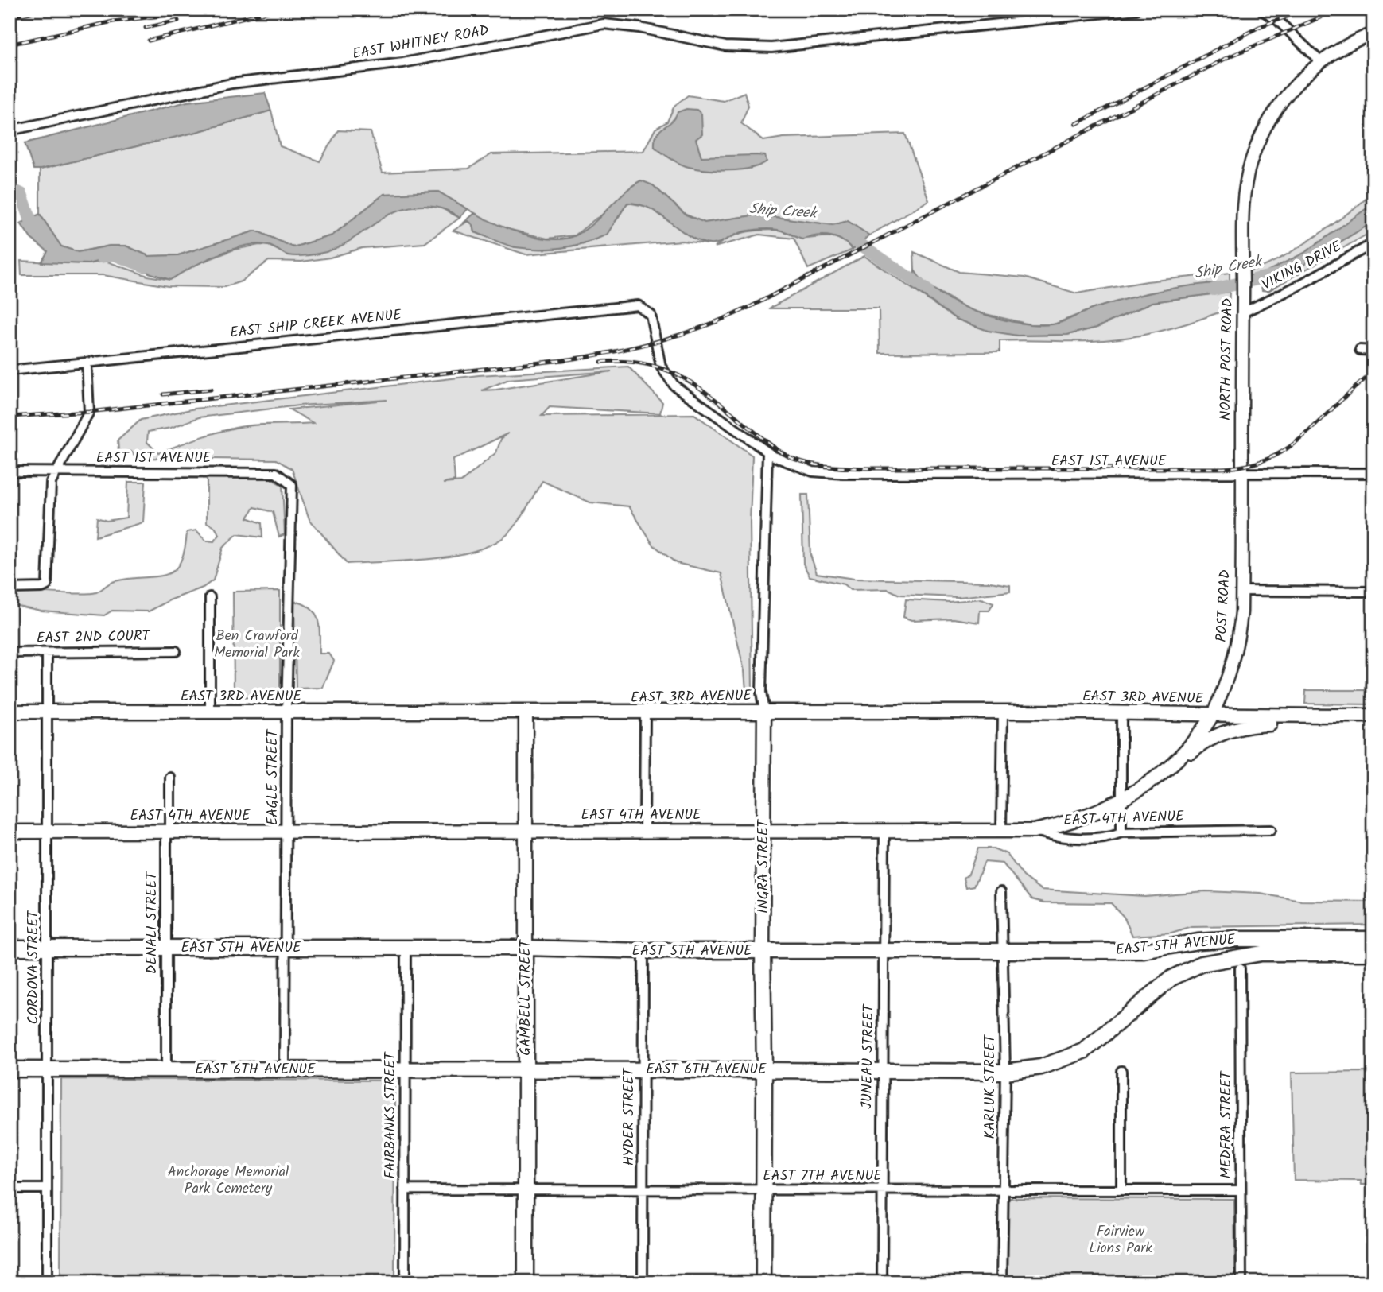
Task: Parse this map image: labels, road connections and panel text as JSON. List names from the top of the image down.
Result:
{
  "streets": {
    "main road": [
      "POST ROAD",
      "EAST 3RD AVENUE",
      "EAST 4TH AVENUE",
      "INGRA STREET",
      "EAST 5TH AVENUE",
      "GAMBELL STREET",
      "EAST 6TH AVENUE"
    ],
    "street": [
      "EAST WHITNEY ROAD",
      "VIKING DRIVE",
      "EAST SHIP CREEK AVENUE",
      "NORTH POST ROAD",
      "EAST 1ST AVENUE",
      "EAST 2ND COURT",
      "EAGLE STREET",
      "DENALI STREET",
      "CORDOVA STREET",
      "JUNEAU STREET",
      "KARLUK STREET",
      "FAIRBANKS STREET",
      "HYDER STREET",
      "MEDFRA STREET",
      "EAST 7TH AVENUE"
    ]
  },
  "crossings": [
    ["VIKING DRIVE", "NORTH POST ROAD"],
    ["EAST SHIP CREEK AVENUE", "EAST 1ST AVENUE"],
    ["NORTH POST ROAD", "EAST 1ST AVENUE"],
    ["NORTH POST ROAD", "POST ROAD"],
    ["EAST 1ST AVENUE", "POST ROAD"],
    ["EAST 1ST AVENUE", "EAGLE STREET"],
    ["EAST 1ST AVENUE", "INGRA STREET"],
    ["POST ROAD", "EAST 3RD AVENUE"],
    ["POST ROAD", "EAST 4TH AVENUE"],
    ["EAST 2ND COURT", "CORDOVA STREET"],
    ["EAST 3RD AVENUE", "EAGLE STREET"],
    ["EAST 3RD AVENUE", "INGRA STREET"],
    ["EAST 3RD AVENUE", "CORDOVA STREET"],
    ["EAST 3RD AVENUE", "GAMBELL STREET"],
    ["EAGLE STREET", "EAST 4TH AVENUE"],
    ["EAGLE STREET", "EAST 5TH AVENUE"],
    ["EAGLE STREET", "EAST 6TH AVENUE"],
    ["EAST 4TH AVENUE", "INGRA STREET"],
    ["EAST 4TH AVENUE", "DENALI STREET"],
    ["EAST 4TH AVENUE", "CORDOVA STREET"],
    ["EAST 4TH AVENUE", "GAMBELL STREET"],
    ["EAST 4TH AVENUE", "JUNEAU STREET"],
    ["INGRA STREET", "EAST 5TH AVENUE"],
    ["INGRA STREET", "EAST 6TH AVENUE"],
    ["INGRA STREET", "EAST 7TH AVENUE"],
    ["DENALI STREET", "EAST 5TH AVENUE"],
    ["DENALI STREET", "EAST 6TH AVENUE"],
    ["EAST 5TH AVENUE", "CORDOVA STREET"],
    ["EAST 5TH AVENUE", "GAMBELL STREET"],
    ["EAST 5TH AVENUE", "JUNEAU STREET"],
    ["EAST 5TH AVENUE", "KARLUK STREET"],
    ["EAST 5TH AVENUE", "FAIRBANKS STREET"],
    ["EAST 5TH AVENUE", "HYDER STREET"],
    ["CORDOVA STREET", "EAST 6TH AVENUE"],
    ["GAMBELL STREET", "EAST 6TH AVENUE"],
    ["GAMBELL STREET", "EAST 7TH AVENUE"],
    ["JUNEAU STREET", "EAST 6TH AVENUE"],
    ["JUNEAU STREET", "EAST 7TH AVENUE"],
    ["EAST 6TH AVENUE", "KARLUK STREET"],
    ["EAST 6TH AVENUE", "FAIRBANKS STREET"],
    ["EAST 6TH AVENUE", "HYDER STREET"],
    ["KARLUK STREET", "EAST 7TH AVENUE"],
    ["FAIRBANKS STREET", "EAST 7TH AVENUE"],
    ["HYDER STREET", "EAST 7TH AVENUE"],
    ["MEDFRA STREET", "EAST 7TH AVENUE"]
  ],
  "water": ["Ship Creek"],
  "parks": ["Ben Crawford Memorial Park", "Anchorage Memorial Park Cemetery", "Fairview Lions Park"]
}
